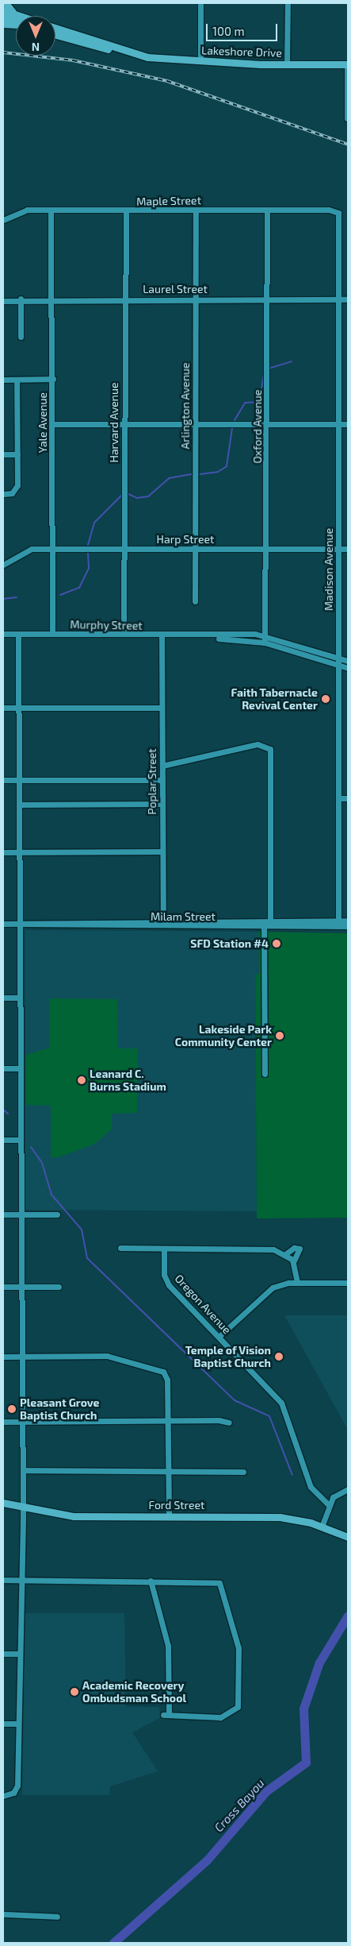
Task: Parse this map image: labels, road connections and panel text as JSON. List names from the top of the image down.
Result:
{
  "streets": {
    "main road": ["Lakeshore Drive", "Ford Street"],
    "street": [
      "Maple Street",
      "Laurel Street",
      "Arlington Avenue",
      "Yale Avenue",
      "Harvard Avenue",
      "Oxford Avenue",
      "Harp Street",
      "Madison Avenue",
      "Murphy Street",
      "Poplar Street",
      "Milam Street",
      "Oregon Avenue"
    ]
  },
  "crossings": [
    ["Maple Street", "Arlington Avenue"],
    ["Maple Street", "Yale Avenue"],
    ["Maple Street", "Harvard Avenue"],
    ["Maple Street", "Oxford Avenue"],
    ["Maple Street", "Madison Avenue"],
    ["Laurel Street", "Arlington Avenue"],
    ["Laurel Street", "Yale Avenue"],
    ["Laurel Street", "Harvard Avenue"],
    ["Laurel Street", "Oxford Avenue"],
    ["Laurel Street", "Madison Avenue"],
    ["Arlington Avenue", "Harp Street"],
    ["Yale Avenue", "Harp Street"],
    ["Yale Avenue", "Murphy Street"],
    ["Harvard Avenue", "Harp Street"],
    ["Harvard Avenue", "Murphy Street"],
    ["Oxford Avenue", "Harp Street"],
    ["Oxford Avenue", "Murphy Street"],
    ["Harp Street", "Madison Avenue"],
    ["Madison Avenue", "Murphy Street"],
    ["Madison Avenue", "Milam Street"],
    ["Murphy Street", "Poplar Street"],
    ["Poplar Street", "Milam Street"]
  ],
  "water": ["Cross Bayou"],
  "places": [
    "Faith Tabernacle Revival Center",
    "SFD Station #4",
    "Lakeside Park Community Center",
    "Leanard C. Burns Stadium",
    "Temple of Vision Baptist Church",
    "Pleasant Grove Baptist Church",
    "Academic Recovery Ombudsman School"
  ],
  "scale_bar": "100 m",
  "north": "bottom"
}
